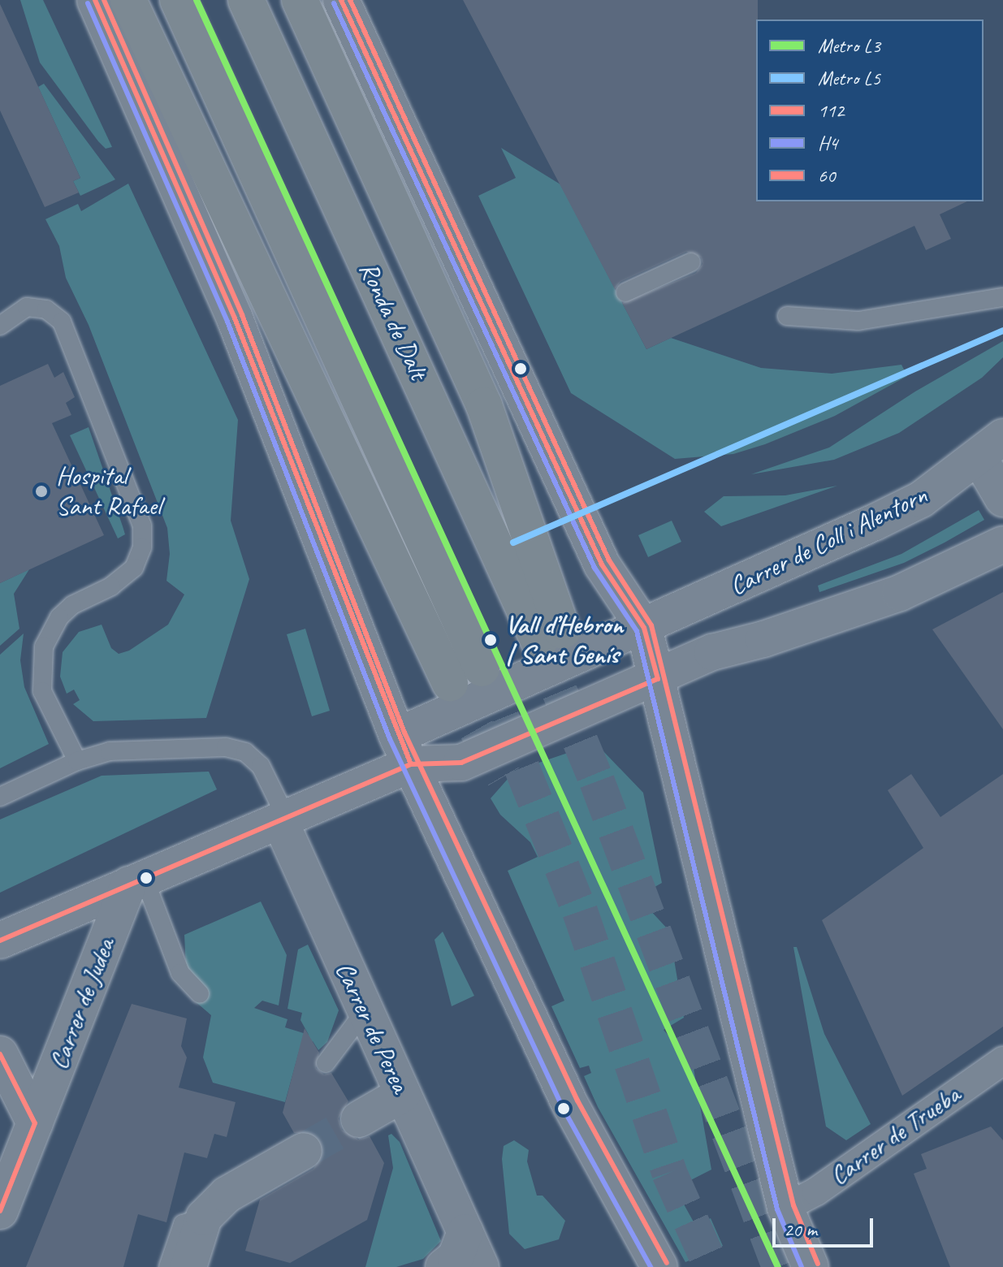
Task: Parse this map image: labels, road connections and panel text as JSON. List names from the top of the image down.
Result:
{
  "streets": {
    "highway": ["Ronda de Dalt"],
    "street": [
      "Carrer de Coll i Alentorn",
      "Carrer de Judea",
      "Carrer de Perea",
      "Carrer de Trueba"
    ]
  },
  "crossings": [
    ["Carrer de Coll i Alentorn", "Carrer de Judea"],
    ["Carrer de Coll i Alentorn", "Carrer de Perea"]
  ],
  "places": ["Hospital Sant Rafael", "Vall d’Hebron | Sant Genís"],
  "lines": [
    "metro line L3",
    "transit line 112",
    "transit line 60",
    "transit line H4",
    "metro line L5"
  ],
  "legend": [
    "Metro L3",
    "Metro L5",
    "112",
    "H4",
    "60"
  ],
  "scale_bar": "20 m"
}
